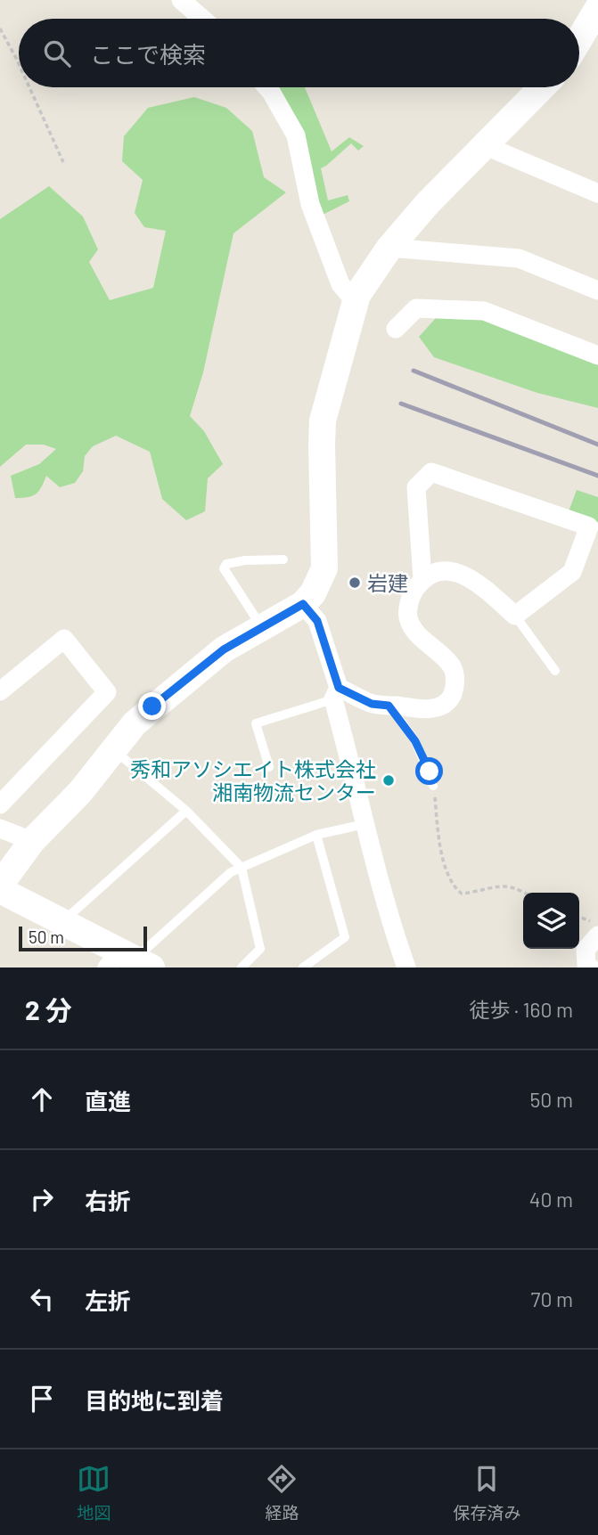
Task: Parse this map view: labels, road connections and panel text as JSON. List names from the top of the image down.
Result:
{
  "places": ["岩建", "秀和アソシエイト株式会社 湘南物流センター"],
  "scale_bar": "50 m",
  "page": {
    "search": "ここで検索",
    "scale": "50 m",
    "heading": ["2 分", "徒歩 · 160 m"],
    "list": [
      ["直進", "50 m"],
      ["右折", "40 m"],
      ["左折", "70 m"],
      "目的地に到着"
    ],
    "nav": ["地図", "経路", "保存済み"]
  }
}
